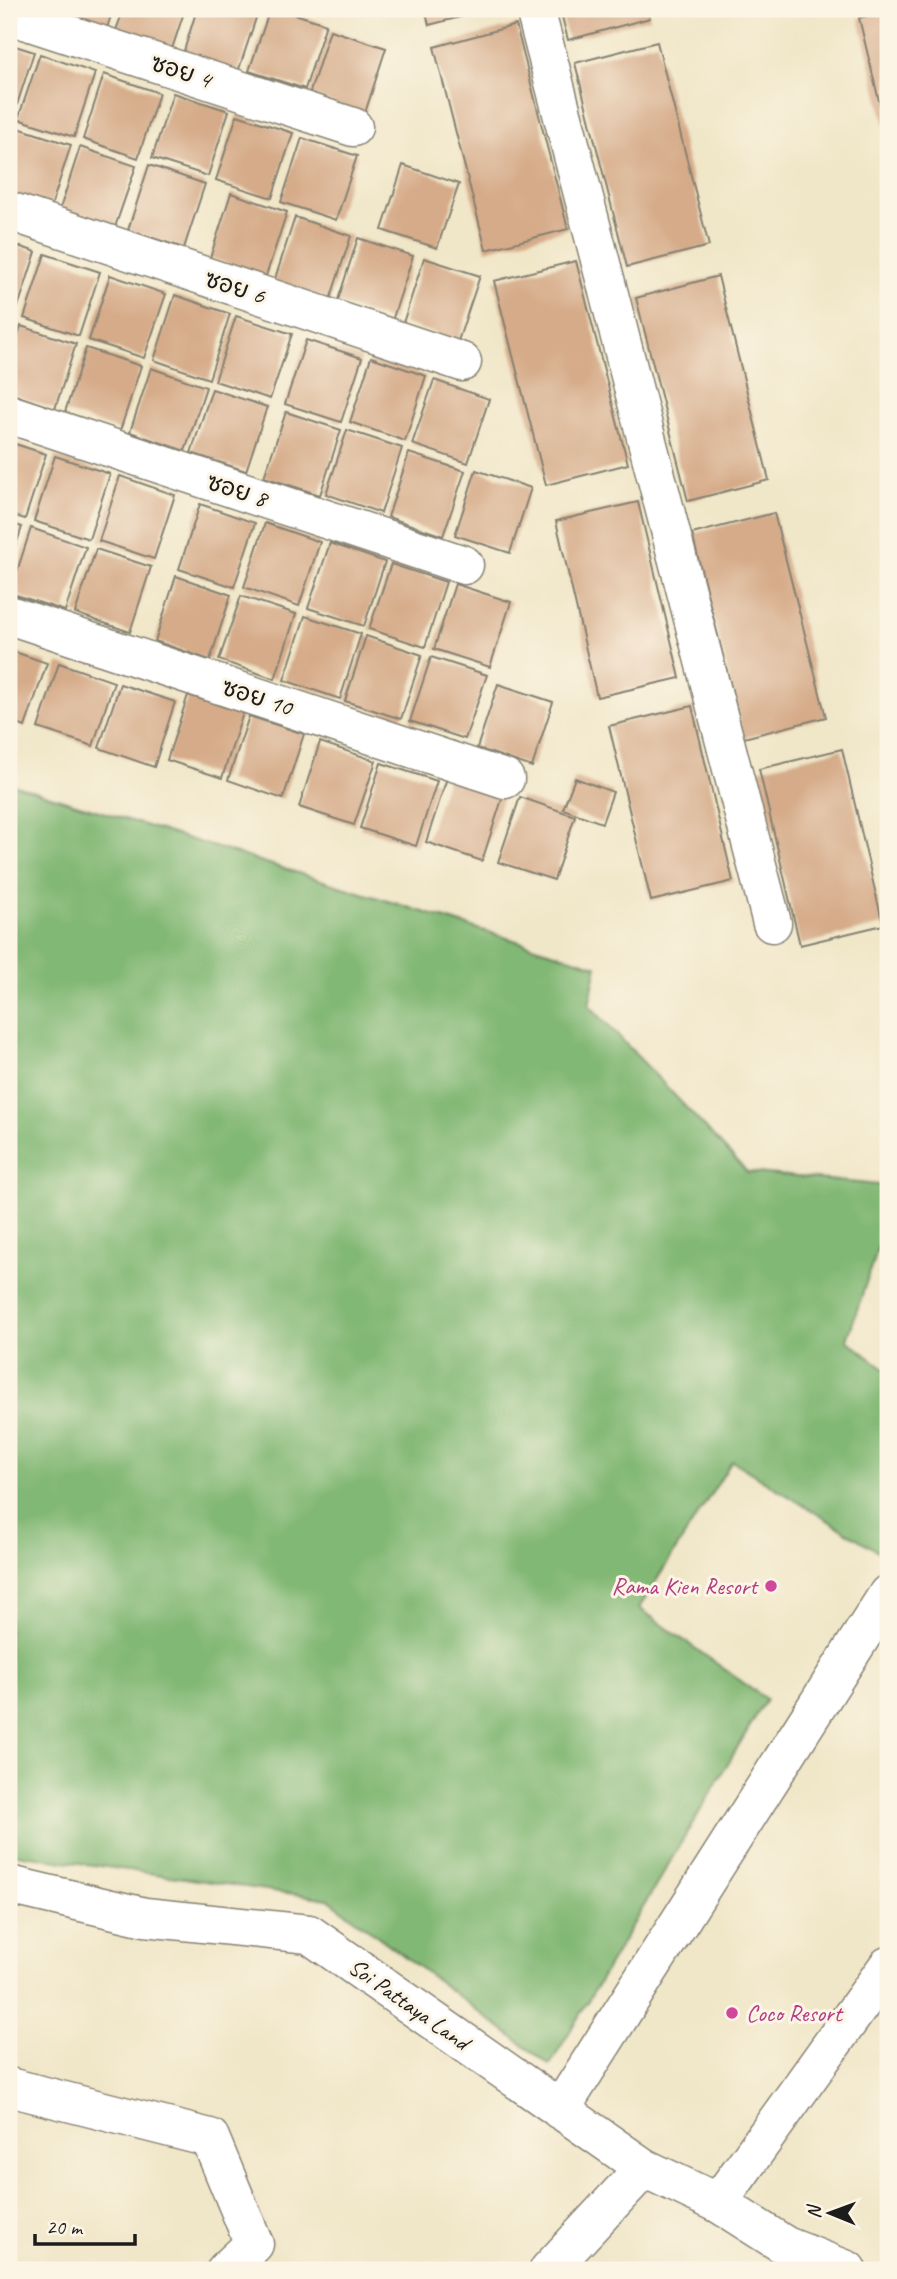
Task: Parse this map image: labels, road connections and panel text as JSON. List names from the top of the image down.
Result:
{
  "streets": {
    "street": [
      "ซอย 4",
      "ซอย 6",
      "ซอย 8",
      "ซอย 10",
      "Soi Pattaya Land"
    ]
  },
  "places": ["Rama Kien Resort", "Coco Resort"],
  "scale_bar": "20 m",
  "north": "left"
}
